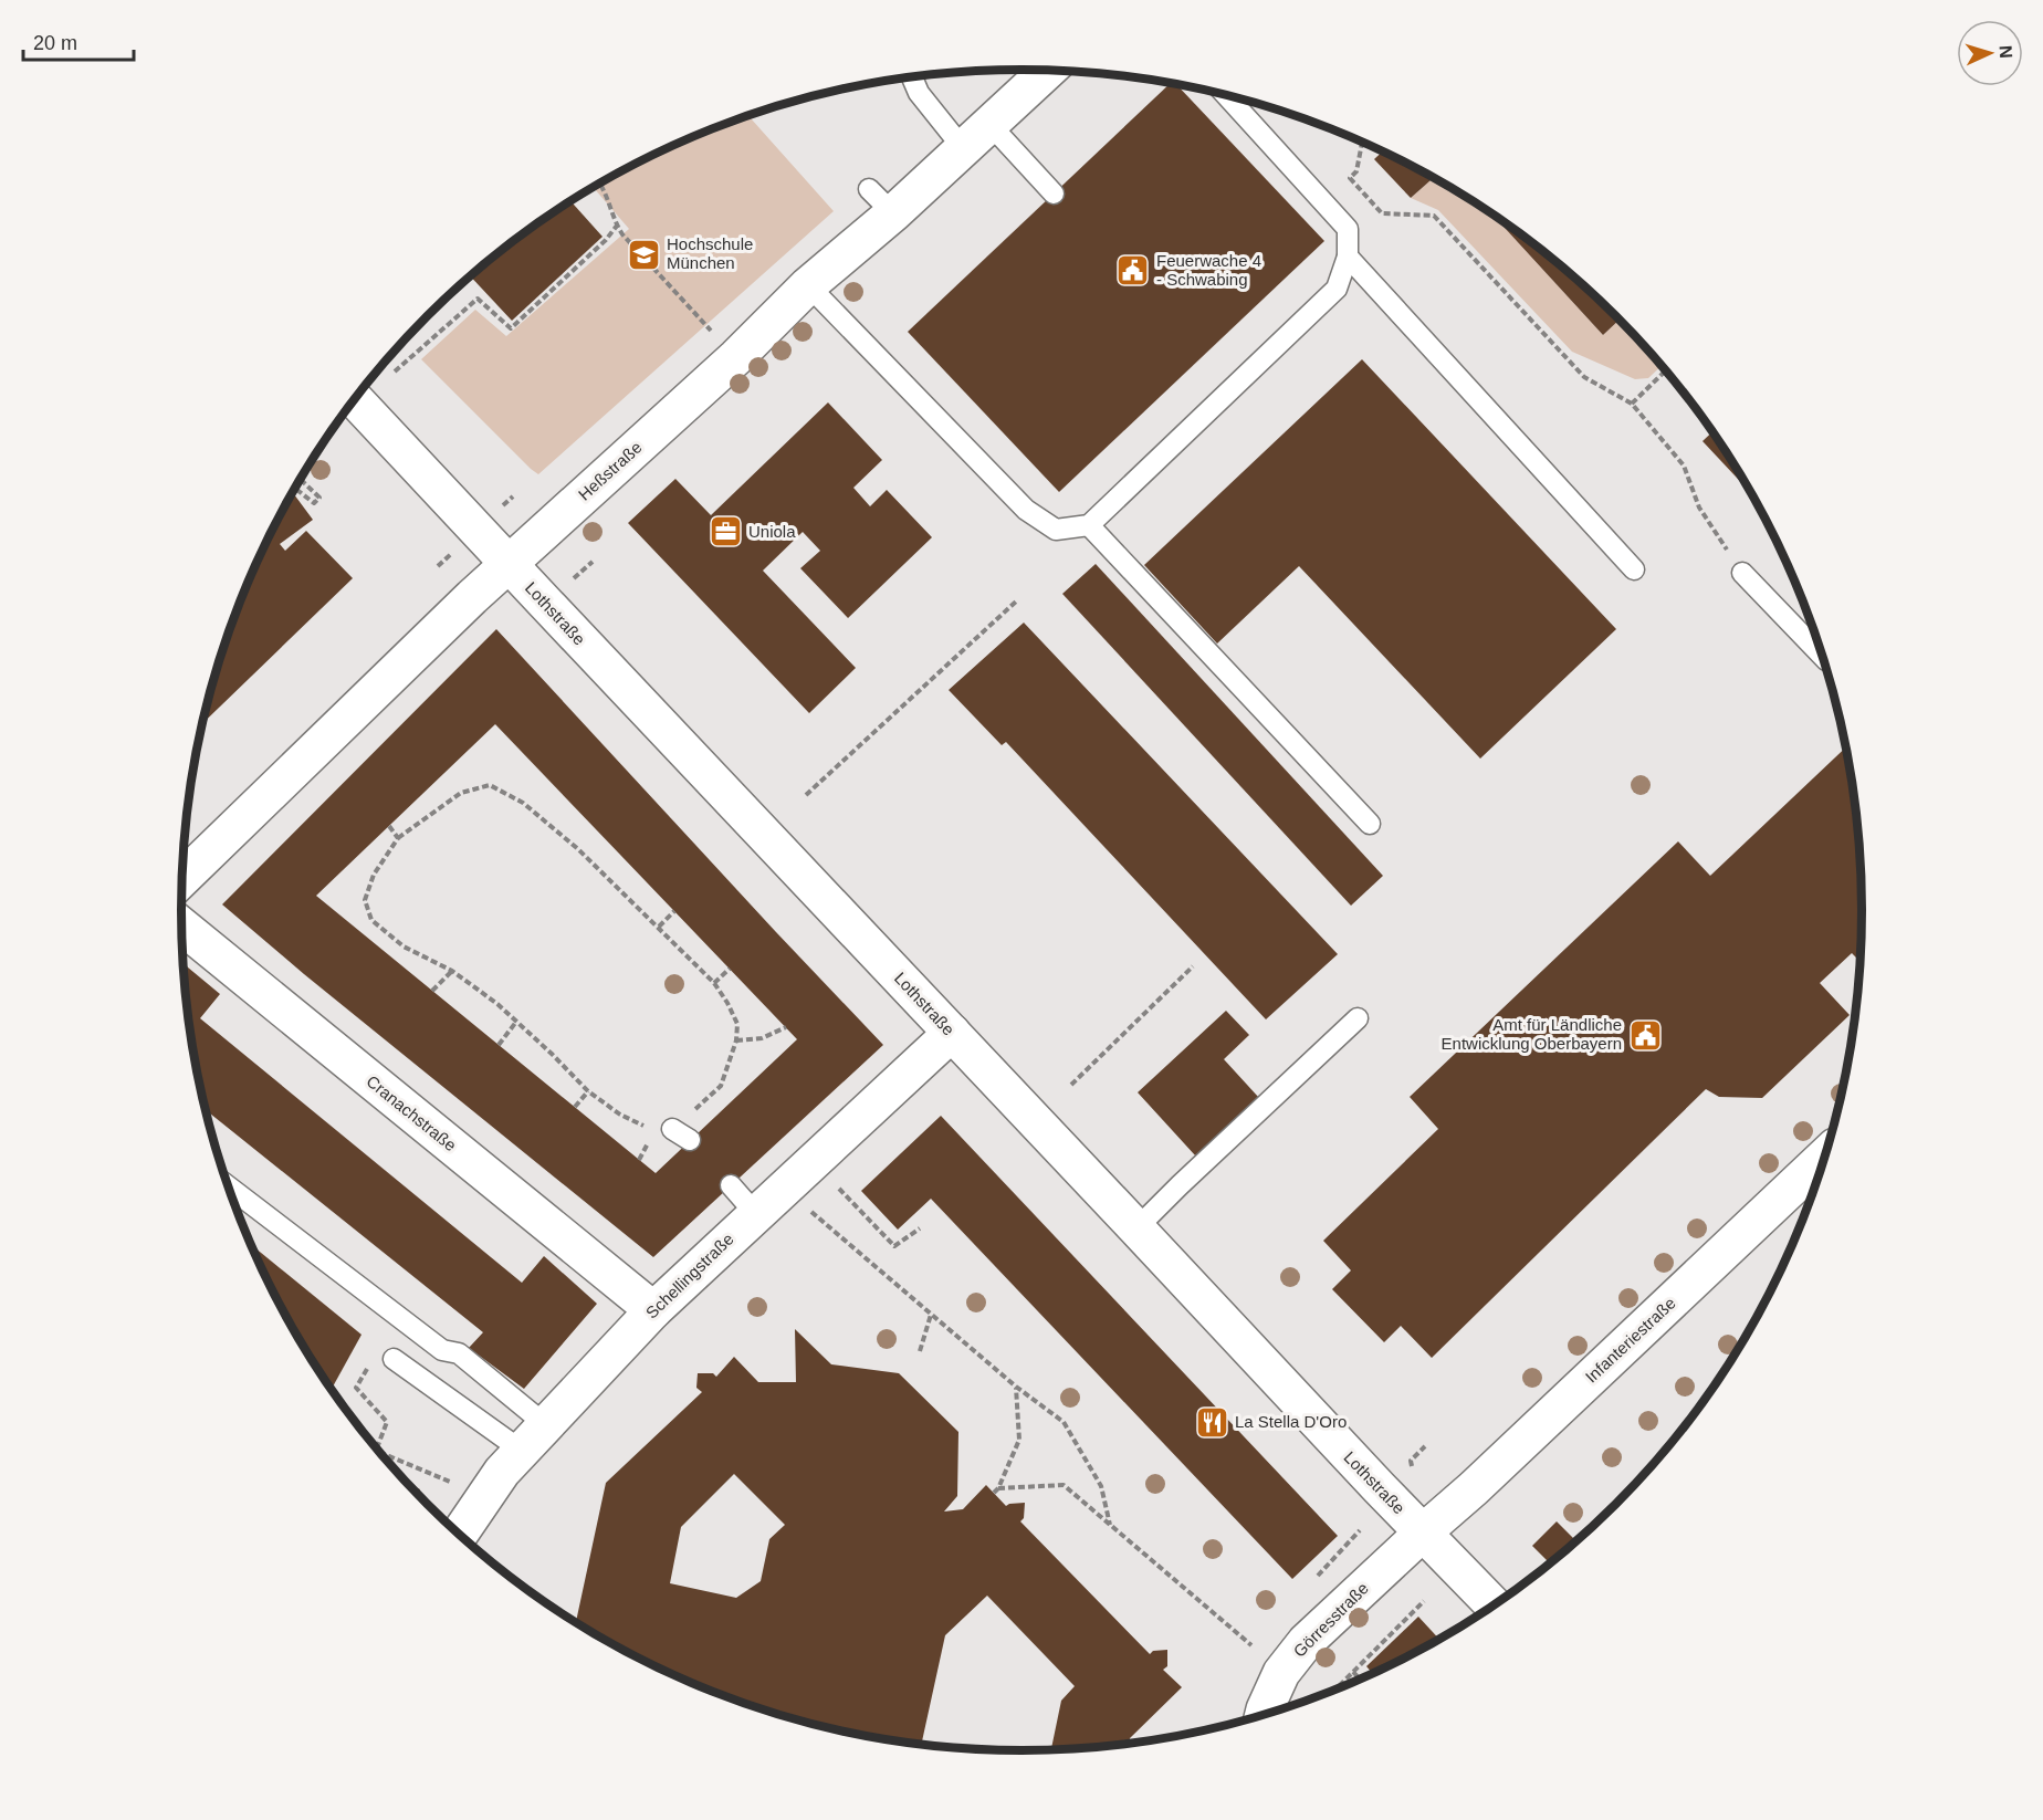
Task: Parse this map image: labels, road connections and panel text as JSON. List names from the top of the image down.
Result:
{
  "streets": {
    "street": [
      "Heßstraße",
      "Lothstraße",
      "Cranachstraße",
      "Schellingstraße",
      "Infanteriestraße",
      "Görresstraße"
    ]
  },
  "crossings": [
    ["Heßstraße", "Lothstraße"],
    ["Lothstraße", "Schellingstraße"],
    ["Lothstraße", "Infanteriestraße"],
    ["Lothstraße", "Görresstraße"],
    ["Cranachstraße", "Schellingstraße"],
    ["Infanteriestraße", "Görresstraße"]
  ],
  "places": {
    "school or university": ["Hochschule München"],
    "public building": ["Feuerwache 4 - Schwabing", "Amt für Ländliche Entwicklung Oberbayern"],
    "office": ["Uniola"],
    "restaurant": ["La Stella D'Oro"]
  },
  "scale_bar": "20 m",
  "north": "right"
}
